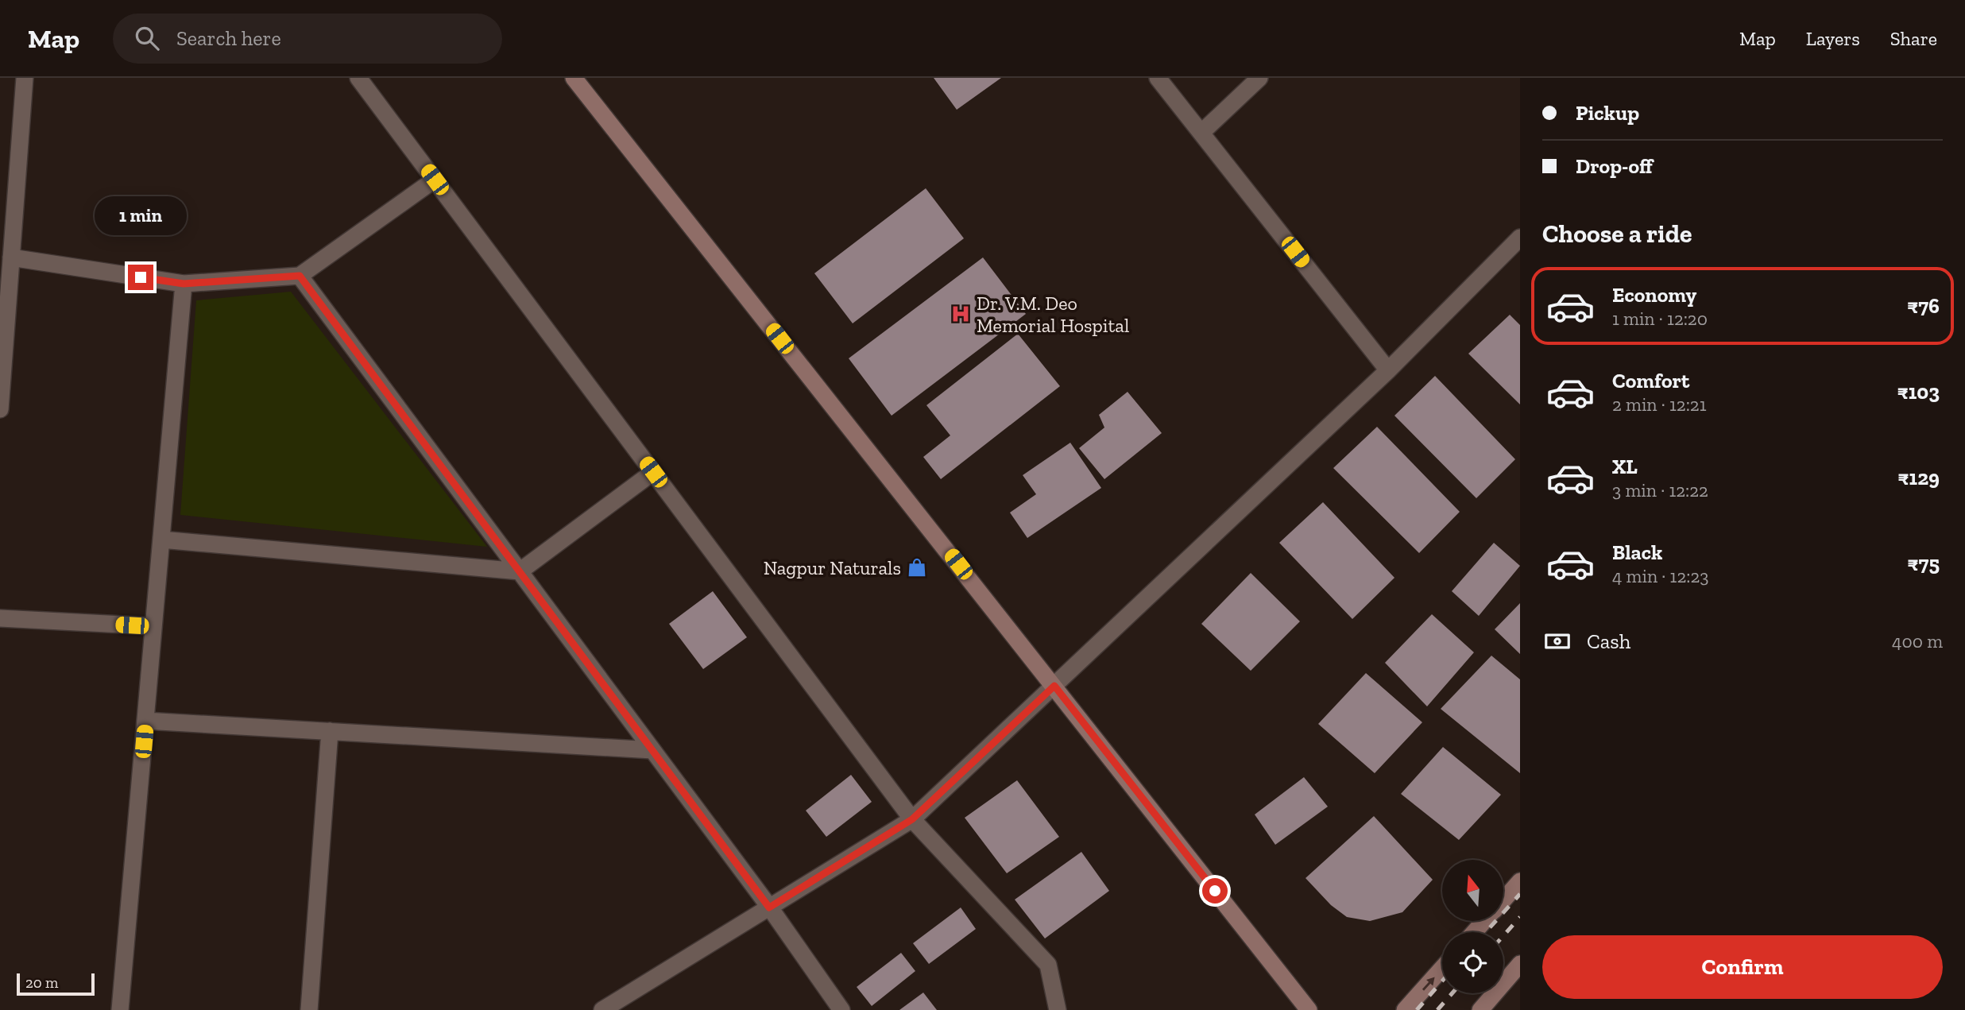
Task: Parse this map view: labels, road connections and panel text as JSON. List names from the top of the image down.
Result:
{
  "places": {
    "hospital": ["Dr. V.M. Deo Memorial Hospital"],
    "shop": ["Nagpur Naturals"]
  },
  "scale_bar": "20 m",
  "north": "top",
  "page": {
    "header": "Map",
    "search": "Search here",
    "nav": ["Map", "Layers", "Share"],
    "banner": ["Pickup", "Drop-off"],
    "bubble": "1 min",
    "heading": "Choose a ride",
    "list": [
      {
        "name": "Economy",
        "note": "1 min · 12:20",
        "value": "₹76"
      },
      {
        "name": "Comfort",
        "note": "2 min · 12:21",
        "value": "₹103"
      },
      {
        "name": "XL",
        "note": "3 min · 12:22",
        "value": "₹129"
      },
      {
        "name": "Black",
        "note": "4 min · 12:23",
        "value": "₹75"
      }
    ],
    "pay": ["Cash", "400 m"],
    "buttons": "Confirm",
    "scale": "20 m"
  }
}
